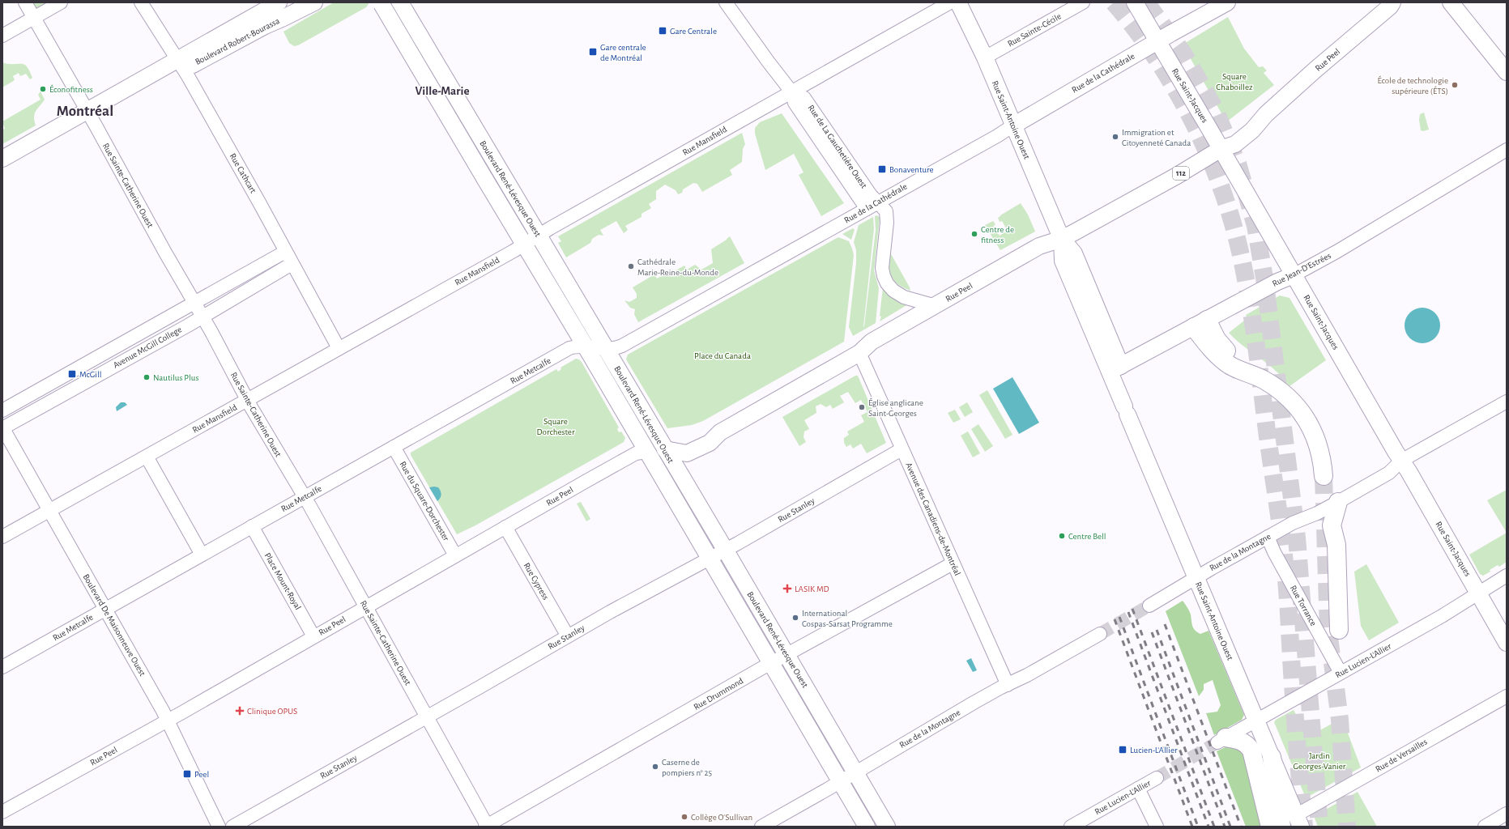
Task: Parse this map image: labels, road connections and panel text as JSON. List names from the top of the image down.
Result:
{
  "streets": {
    "main road": [
      "Boulevard Robert-Bourassa",
      "Rue Peel",
      "Rue de la Cathédrale",
      "Rue Saint-Jacques",
      "Rue Saint-Antoine Ouest",
      "112",
      "Boulevard René-Lévesque Ouest",
      "Rue Jean-D'Estrées"
    ],
    "street": [
      "Rue Sainte-Cécile",
      "Rue Mansfield",
      "Rue de La Gauchetière Ouest",
      "Rue Cathcart",
      "Rue Sainte-Catherine Ouest",
      "Avenue McGill College",
      "Rue Metcalfe",
      "Rue du Square-Dorchester",
      "Rue Stanley",
      "Avenue des Canadiens-de-Montréal",
      "Rue de la Montagne",
      "Place Mount-Royal",
      "Rue Cypress",
      "Rue Torrance",
      "Boulevard De Maisonneuve Ouest",
      "Rue Lucien-L'Allier",
      "Rue Drummond",
      "Rue de Versailles"
    ]
  },
  "crossings": [
    ["Rue Sainte-Cécile", "Rue Saint-Antoine Ouest"],
    ["Boulevard Robert-Bourassa", "Rue Cathcart"],
    ["Boulevard Robert-Bourassa", "Rue Sainte-Catherine Ouest"],
    ["Rue Peel", "Rue Saint-Jacques"],
    ["Rue Peel", "Rue Saint-Antoine Ouest"],
    ["Rue Peel", "Rue de La Gauchetière Ouest"],
    ["Rue Peel", "Rue Sainte-Catherine Ouest"],
    ["Rue Peel", "Boulevard René-Lévesque Ouest"],
    ["Rue Peel", "Rue du Square-Dorchester"],
    ["Rue Peel", "Avenue des Canadiens-de-Montréal"],
    ["Rue Peel", "Place Mount-Royal"],
    ["Rue Peel", "Rue Cypress"],
    ["Rue Peel", "Boulevard De Maisonneuve Ouest"],
    ["Rue de la Cathédrale", "Rue Saint-Jacques"],
    ["Rue de la Cathédrale", "Rue Saint-Antoine Ouest"],
    ["Rue de la Cathédrale", "Rue de La Gauchetière Ouest"],
    ["Rue de la Cathédrale", "Boulevard René-Lévesque Ouest"],
    ["Rue de la Cathédrale", "Rue Metcalfe"],
    ["Rue Saint-Jacques", "Rue Jean-D'Estrées"],
    ["Rue Saint-Jacques", "Rue de la Montagne"],
    ["Rue Saint-Jacques", "Rue Lucien-L'Allier"],
    ["Rue Saint-Antoine Ouest", "Rue Jean-D'Estrées"],
    ["Rue Saint-Antoine Ouest", "Rue de la Montagne"],
    ["Rue Saint-Antoine Ouest", "Rue Lucien-L'Allier"],
    ["Rue Saint-Antoine Ouest", "Rue de Versailles"],
    ["Rue Mansfield", "Rue de La Gauchetière Ouest"],
    ["Rue Mansfield", "Rue Cathcart"],
    ["Rue Mansfield", "Rue Sainte-Catherine Ouest"],
    ["Rue Mansfield", "Boulevard René-Lévesque Ouest"],
    ["Rue Mansfield", "Boulevard De Maisonneuve Ouest"],
    ["Rue Cathcart", "Avenue McGill College"],
    ["Rue Sainte-Catherine Ouest", "Avenue McGill College"],
    ["Rue Sainte-Catherine Ouest", "Rue Metcalfe"],
    ["Rue Sainte-Catherine Ouest", "Rue Stanley"],
    ["Rue Sainte-Catherine Ouest", "Rue Drummond"],
    ["Boulevard René-Lévesque Ouest", "Rue Metcalfe"],
    ["Boulevard René-Lévesque Ouest", "Rue Stanley"],
    ["Boulevard René-Lévesque Ouest", "Rue de la Montagne"],
    ["Boulevard René-Lévesque Ouest", "Rue Drummond"],
    ["Avenue McGill College", "Boulevard De Maisonneuve Ouest"],
    ["Rue Metcalfe", "Rue du Square-Dorchester"],
    ["Rue Metcalfe", "Place Mount-Royal"],
    ["Rue Metcalfe", "Boulevard De Maisonneuve Ouest"],
    ["Rue Stanley", "Avenue des Canadiens-de-Montréal"],
    ["Rue Stanley", "Rue Cypress"],
    ["Avenue des Canadiens-de-Montréal", "Rue de la Montagne"],
    ["Avenue des Canadiens-de-Montréal", "Rue Drummond"],
    ["Rue de la Montagne", "Rue Torrance"],
    ["Rue Torrance", "Rue Lucien-L'Allier"]
  ],
  "districts": ["Ville-Marie", "Montréal"],
  "parks": [
    "Square Chaboillez",
    "Place du Canada",
    "Square Dorchester",
    "Jardin Georges-Vanier"
  ],
  "places": {
    "transit": [
      "Gare Centrale",
      "Gare centrale de Montréal",
      "Bonaventure",
      "McGill",
      "Lucien-L'Allier",
      "Peel"
    ],
    "other": [
      "École de technologie supérieure (ÉTS)",
      "Éconofitness",
      "Immigration et Citoyenneté Canada",
      "Centre de fitness",
      "Cathédrale Marie-Reine-du-Monde",
      "Nautilus Plus",
      "Église anglicane Saint-Georges",
      "Centre Bell",
      "International Cospas-Sarsat Programme",
      "Caserne de pompiers n° 25",
      "Collège O'Sullivan"
    ],
    "health": ["LASIK MD", "Clinique OPUS"]
  }
}
